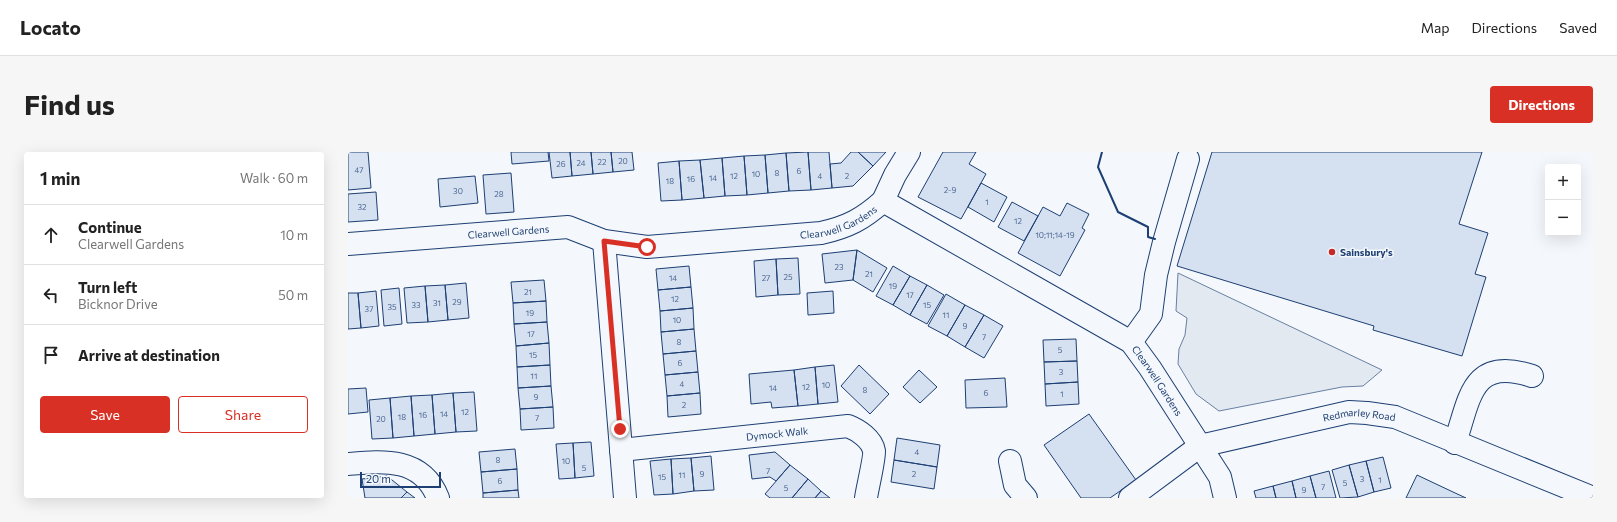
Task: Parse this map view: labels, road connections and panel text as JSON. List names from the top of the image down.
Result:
{
  "streets": {
    "street": ["Clearwell Gardens", "Redmarley Road", "Dymock Walk"]
  },
  "crossings": [
    ["Clearwell Gardens", "Redmarley Road"]
  ],
  "places": ["Sainsbury's"],
  "house_numbers": [
    "20",
    "22",
    "24",
    "26",
    "47",
    "6",
    "8",
    "10",
    "12",
    "4",
    "2",
    "14",
    "16",
    "18",
    "2-9",
    "30",
    "28",
    "1",
    "32",
    "12",
    "10;11;14-19",
    "23",
    "21",
    "25",
    "14",
    "27",
    "19",
    "21",
    "17",
    "12",
    "29",
    "31",
    "33",
    "15",
    "35",
    "37",
    "19",
    "11",
    "10",
    "9",
    "17",
    "7",
    "8",
    "5",
    "15",
    "6",
    "3",
    "11",
    "4",
    "10",
    "12",
    "14",
    "8",
    "6",
    "1",
    "9",
    "2",
    "12",
    "14",
    "16",
    "18",
    "7",
    "20",
    "4",
    "8",
    "10",
    "5",
    "7",
    "9",
    "2",
    "11",
    "15",
    "3",
    "1",
    "6",
    "5",
    "7",
    "5",
    "9"
  ],
  "scale_bar": "20 m",
  "page": {
    "header": "Locato",
    "nav": ["Map", "Directions", "Saved"],
    "buttons": [
      "Directions",
      ["Save", "Share"]
    ],
    "title": "Find us",
    "heading": ["1 min", "Walk · 60 m"],
    "map_buttons": ["+", "−"],
    "list": [
      ["Continue", "Clearwell Gardens", "10 m"],
      ["Turn left", "Bicknor Drive", "50 m"],
      "Arrive at destination"
    ],
    "scale": "20 m"
  }
}
